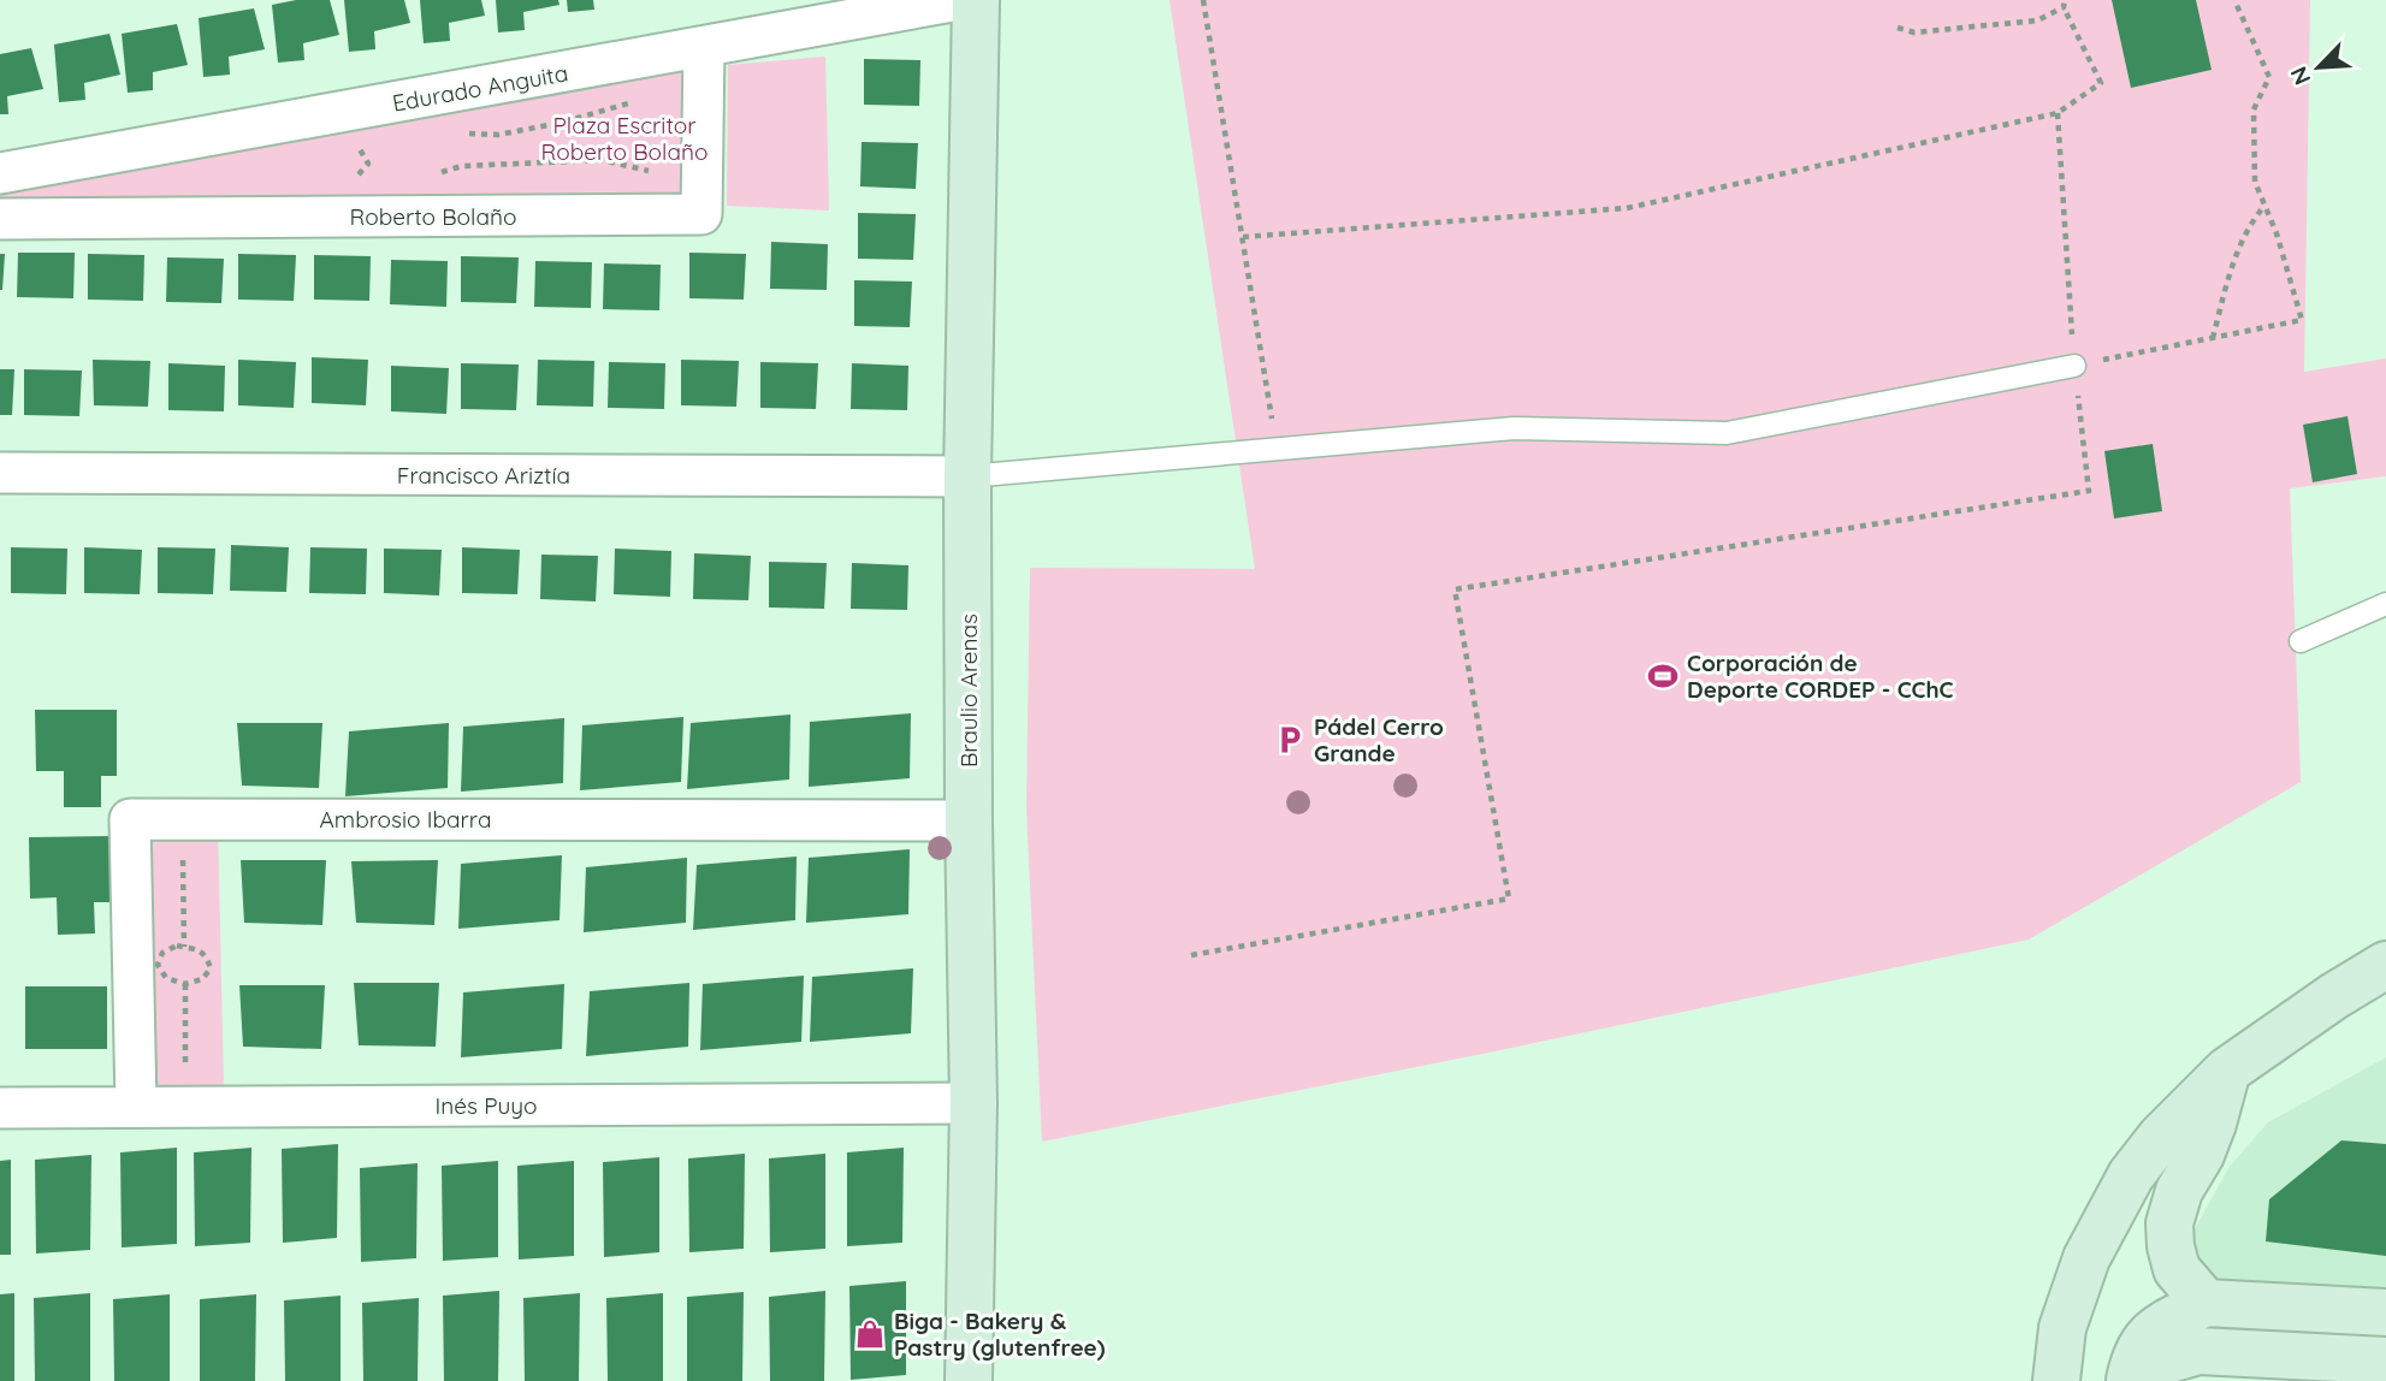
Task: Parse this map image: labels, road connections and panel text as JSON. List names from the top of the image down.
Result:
{
  "streets": {
    "street": [
      "Edurado Anguita",
      "Roberto Bolaño",
      "Francisco Ariztía",
      "Braulio Arenas",
      "Ambrosio Ibarra",
      "Inés Puyo"
    ]
  },
  "crossings": [
    ["Francisco Ariztía", "Braulio Arenas"],
    ["Braulio Arenas", "Ambrosio Ibarra"],
    ["Braulio Arenas", "Inés Puyo"],
    ["Ambrosio Ibarra", "Inés Puyo"]
  ],
  "parks": ["Plaza Escritor Roberto Bolaño"],
  "places": {
    "sports": ["Corporación de Deporte CORDEP - CChC"],
    "parking": ["Pádel Cerro Grande"],
    "shop": ["Biga - Bakery & Pastry (glutenfree)"]
  },
  "north": "bottom left"
}
